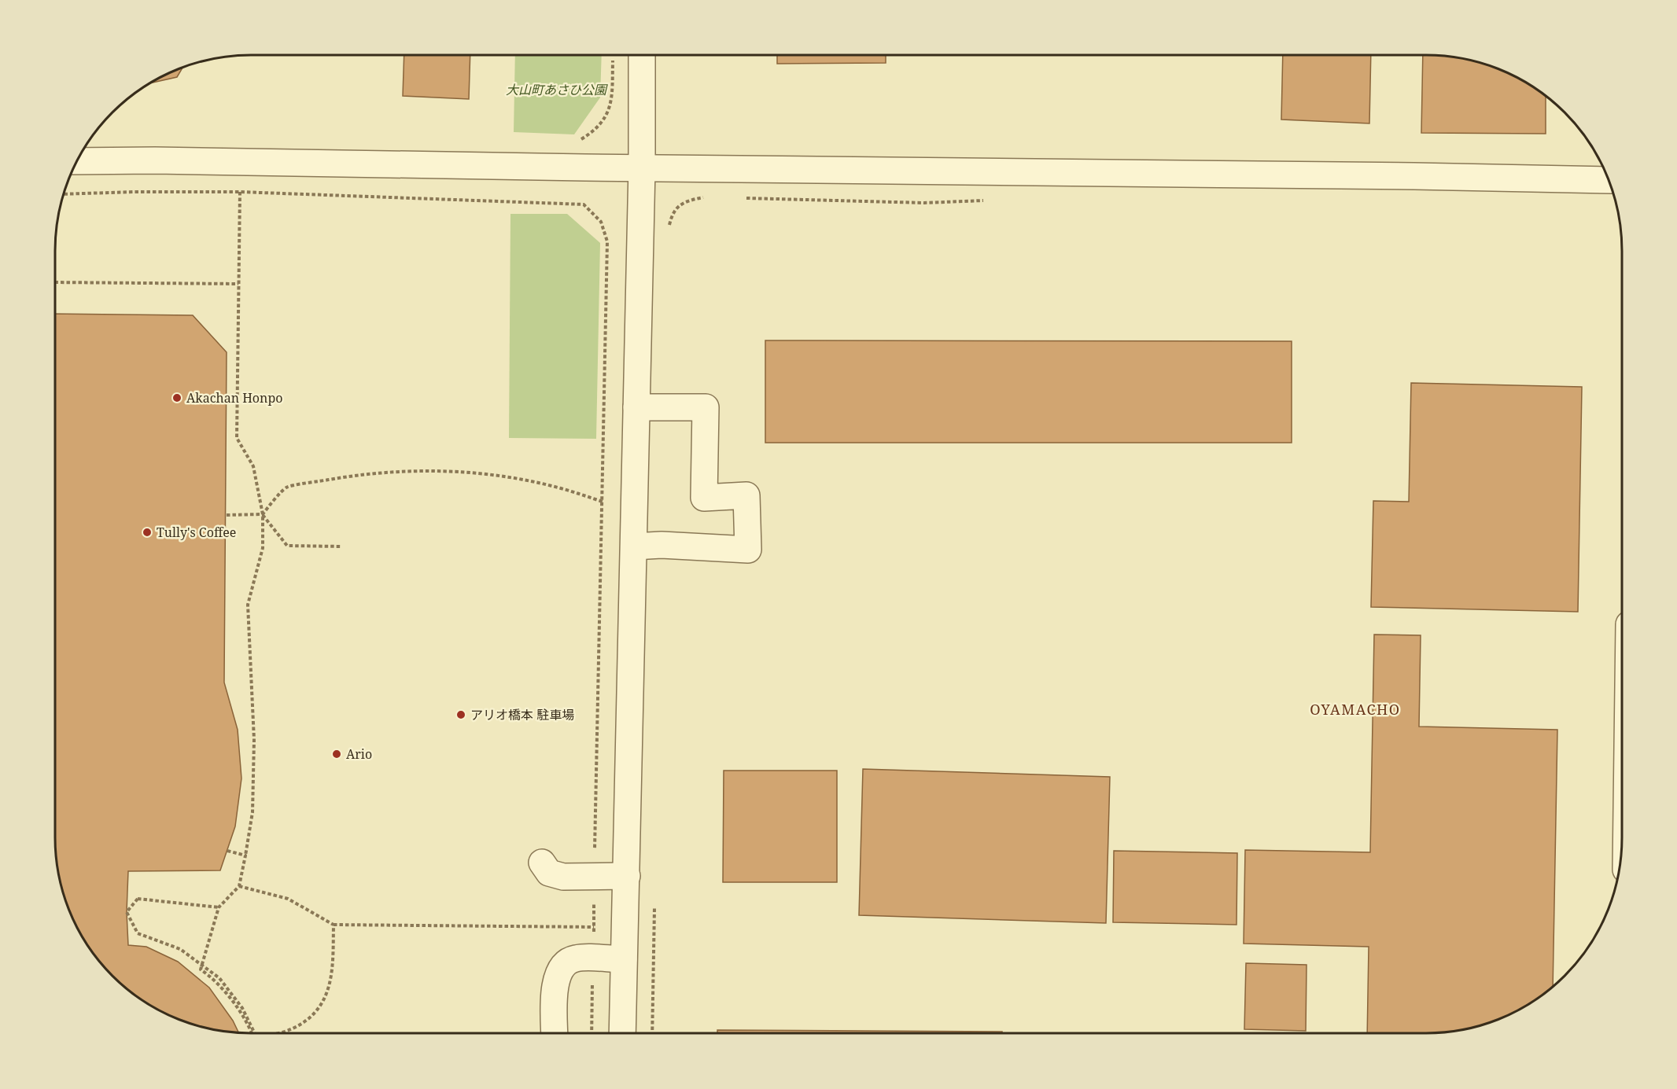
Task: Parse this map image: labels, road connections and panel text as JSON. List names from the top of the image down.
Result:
{
  "districts": ["OYAMACHO"],
  "parks": ["大山町あさひ公園"],
  "places": [
    "Akachan Honpo",
    "Tully's Coffee",
    "アリオ橋本 駐車場",
    "Ario"
  ]
}
